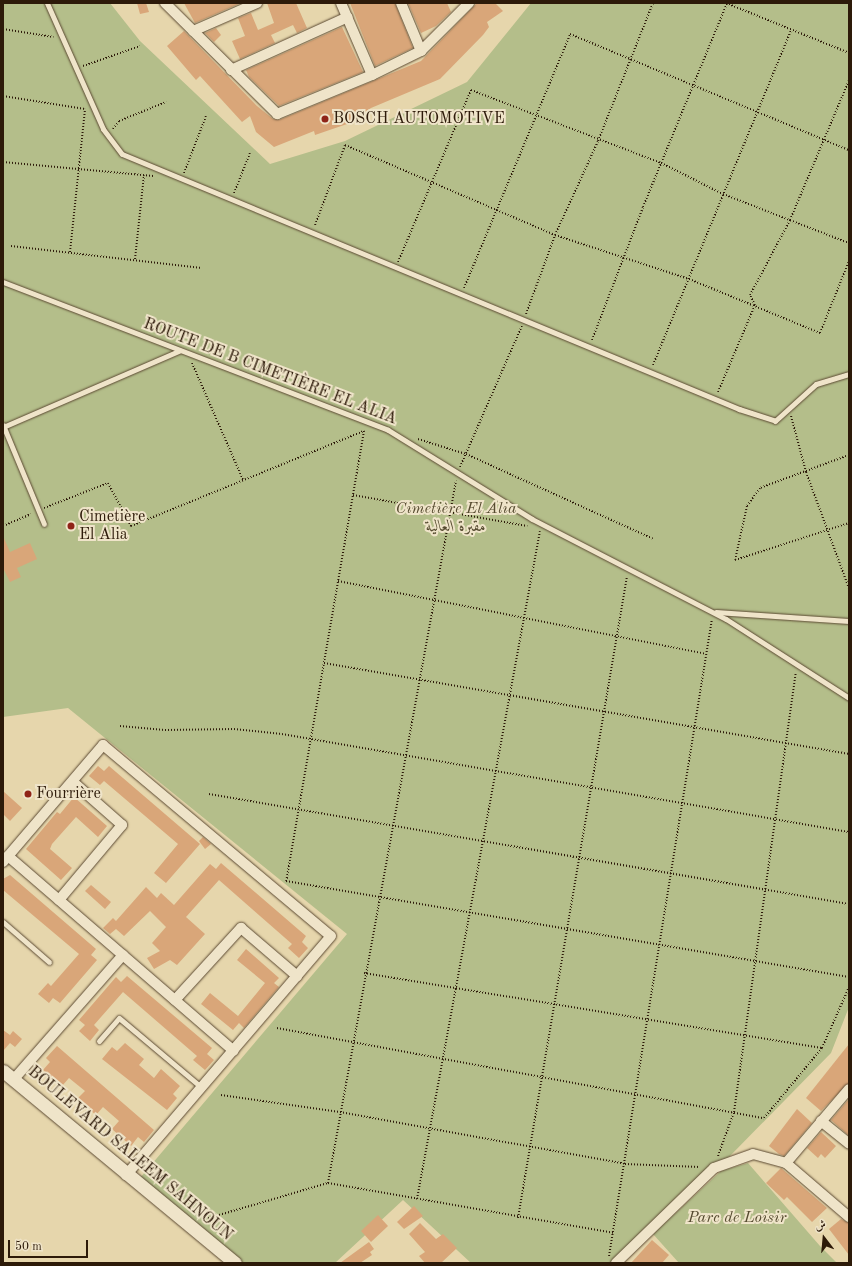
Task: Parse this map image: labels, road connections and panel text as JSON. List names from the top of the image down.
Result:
{
  "streets": {
    "street": ["BOULEVARD SALEEM SAHNOUN"],
    "lane": ["ROUTE DE B CIMETIÈRE EL ALIA"]
  },
  "parks": ["Cimetière El Alia مقبرة العالية", "Parc de Loisir"],
  "places": ["BOSCH AUTOMOTIVE", "Cimetière El Alia", "Fourrière"],
  "scale_bar": "50 m",
  "north": "top"
}
